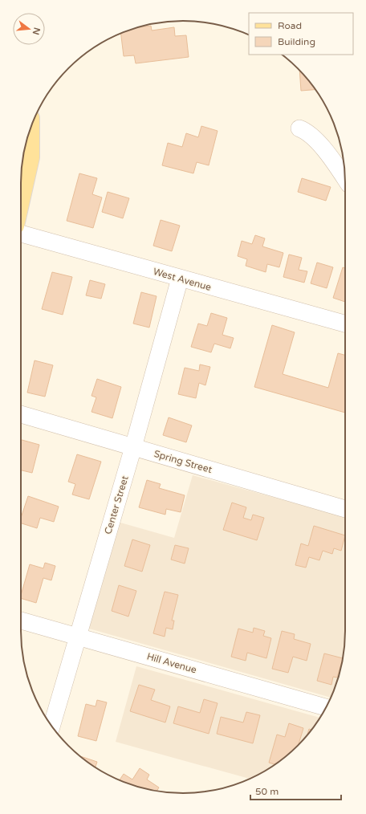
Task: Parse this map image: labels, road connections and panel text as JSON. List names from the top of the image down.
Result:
{
  "streets": {
    "street": [
      "West Avenue",
      "Spring Street",
      "Center Street",
      "Hill Avenue"
    ]
  },
  "crossings": [
    ["West Avenue", "Center Street"],
    ["Spring Street", "Center Street"],
    ["Center Street", "Hill Avenue"]
  ],
  "legend": ["Road", "Building"],
  "scale_bar": "50 m",
  "north": "right"
}
